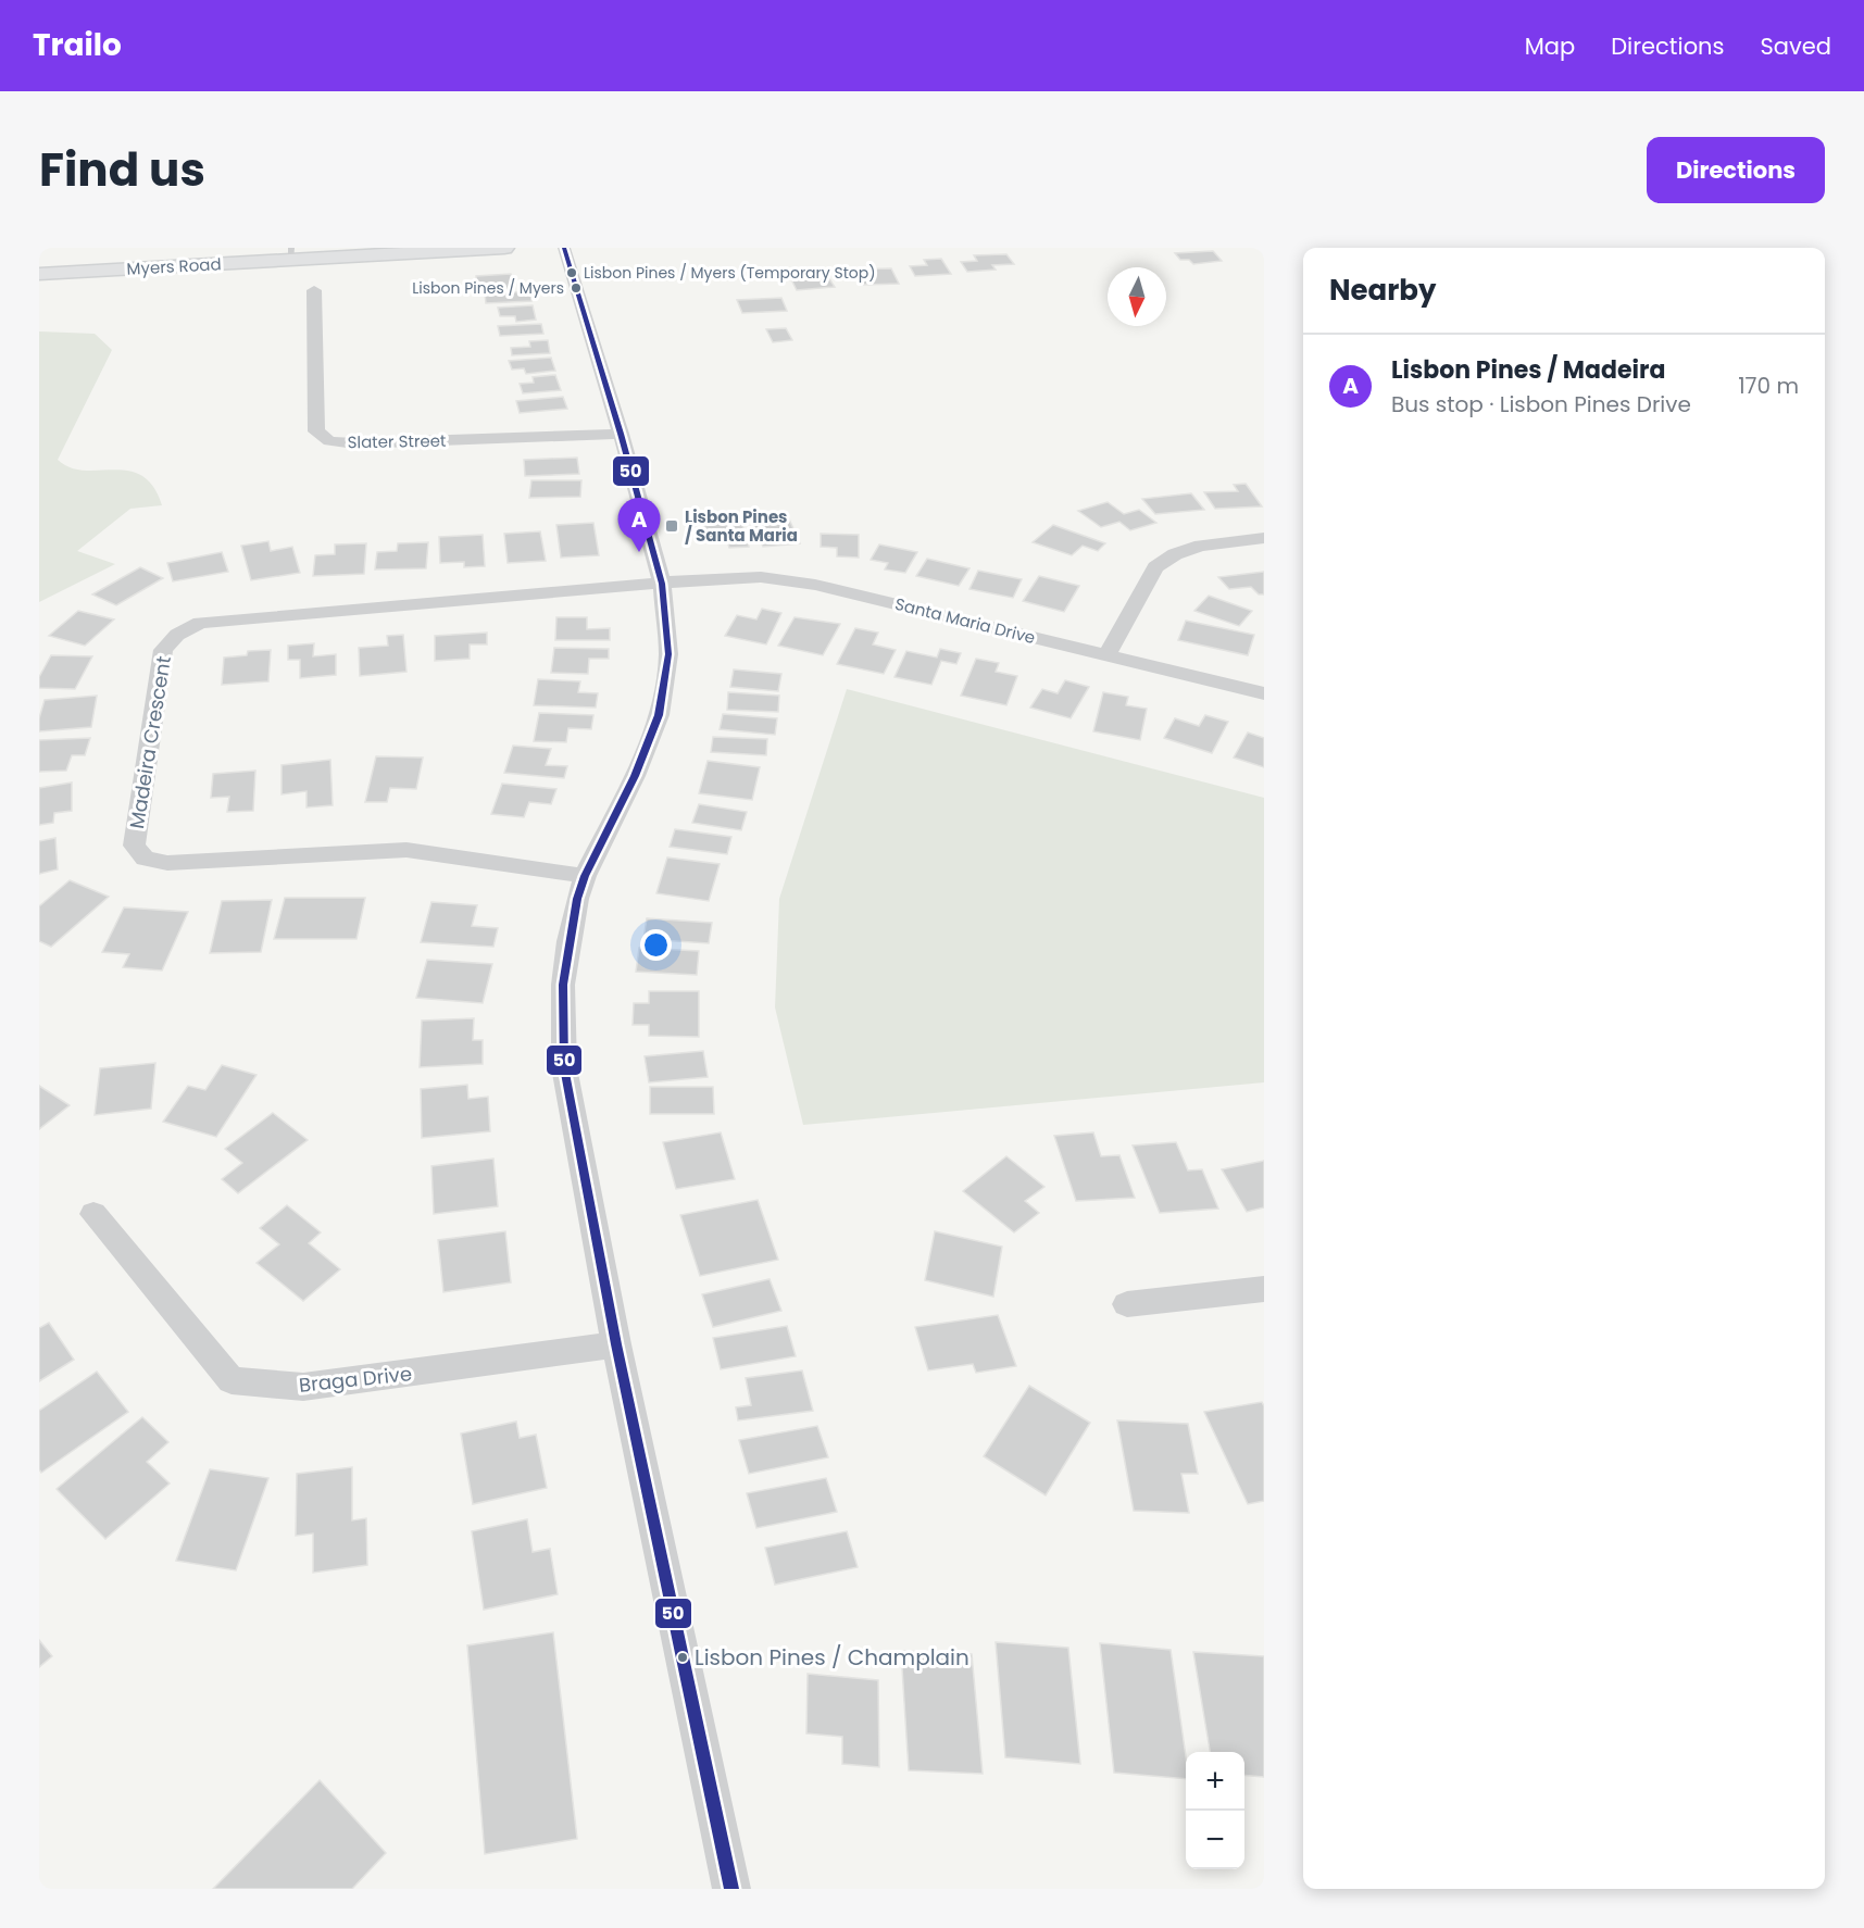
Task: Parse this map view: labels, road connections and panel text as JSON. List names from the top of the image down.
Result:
{
  "streets": {
    "main road": ["Myers Road"],
    "street": [
      "Slater Street",
      "Santa Maria Drive",
      "Madeira Crescent",
      "Braga Drive"
    ]
  },
  "crossings": [
    ["Santa Maria Drive", "Madeira Crescent"]
  ],
  "places": {
    "other": ["Lisbon Pines / Myers (Temporary Stop)", "Lisbon Pines / Myers", "Lisbon Pines / Champlain"],
    "transit": ["Lisbon Pines / Santa Maria"]
  },
  "lines": ["transit line 50"],
  "north": "bottom",
  "page": {
    "header": "Trailo",
    "nav": ["Map", "Directions", "Saved"],
    "title": "Find us",
    "buttons": "Directions",
    "heading": "Nearby",
    "list": [
      {
        "mark": "A",
        "name": "Lisbon Pines / Madeira",
        "note": "Bus stop · Lisbon Pines Drive",
        "value": "170 m"
      }
    ],
    "pins": "A",
    "map_buttons": ["+", "−"]
  }
}
